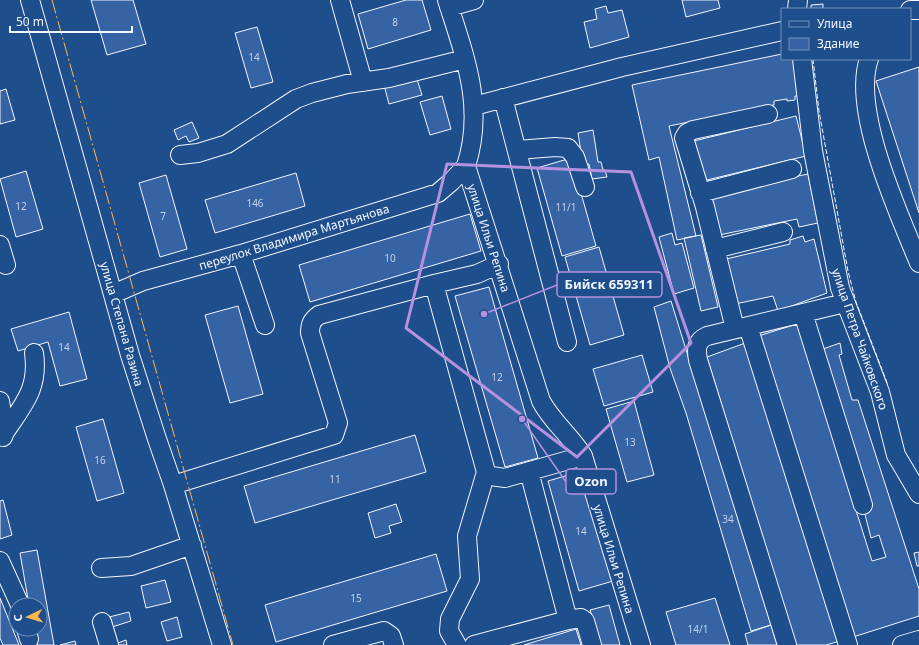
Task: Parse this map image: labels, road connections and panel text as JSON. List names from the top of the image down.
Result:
{
  "streets": {
    "street": [
      "переулок Владимира Мартьянова",
      "улица Ильи Репина",
      "улица Степана Разина",
      "улица Петра Чайковского"
    ]
  },
  "crossings": [
    ["переулок Владимира Мартьянова", "улица Ильи Репина"],
    ["переулок Владимира Мартьянова", "улица Степана Разина"]
  ],
  "places": ["Бийск 659311", "Ozon"],
  "house_numbers": [
    "8",
    "14",
    "146",
    "12",
    "11/1",
    "7",
    "10",
    "14",
    "12",
    "13",
    "16",
    "11",
    "34",
    "14",
    "15",
    "14/1"
  ],
  "legend": ["Улица", "Здание"],
  "scale_bar": "50 m",
  "north": "left"
}
